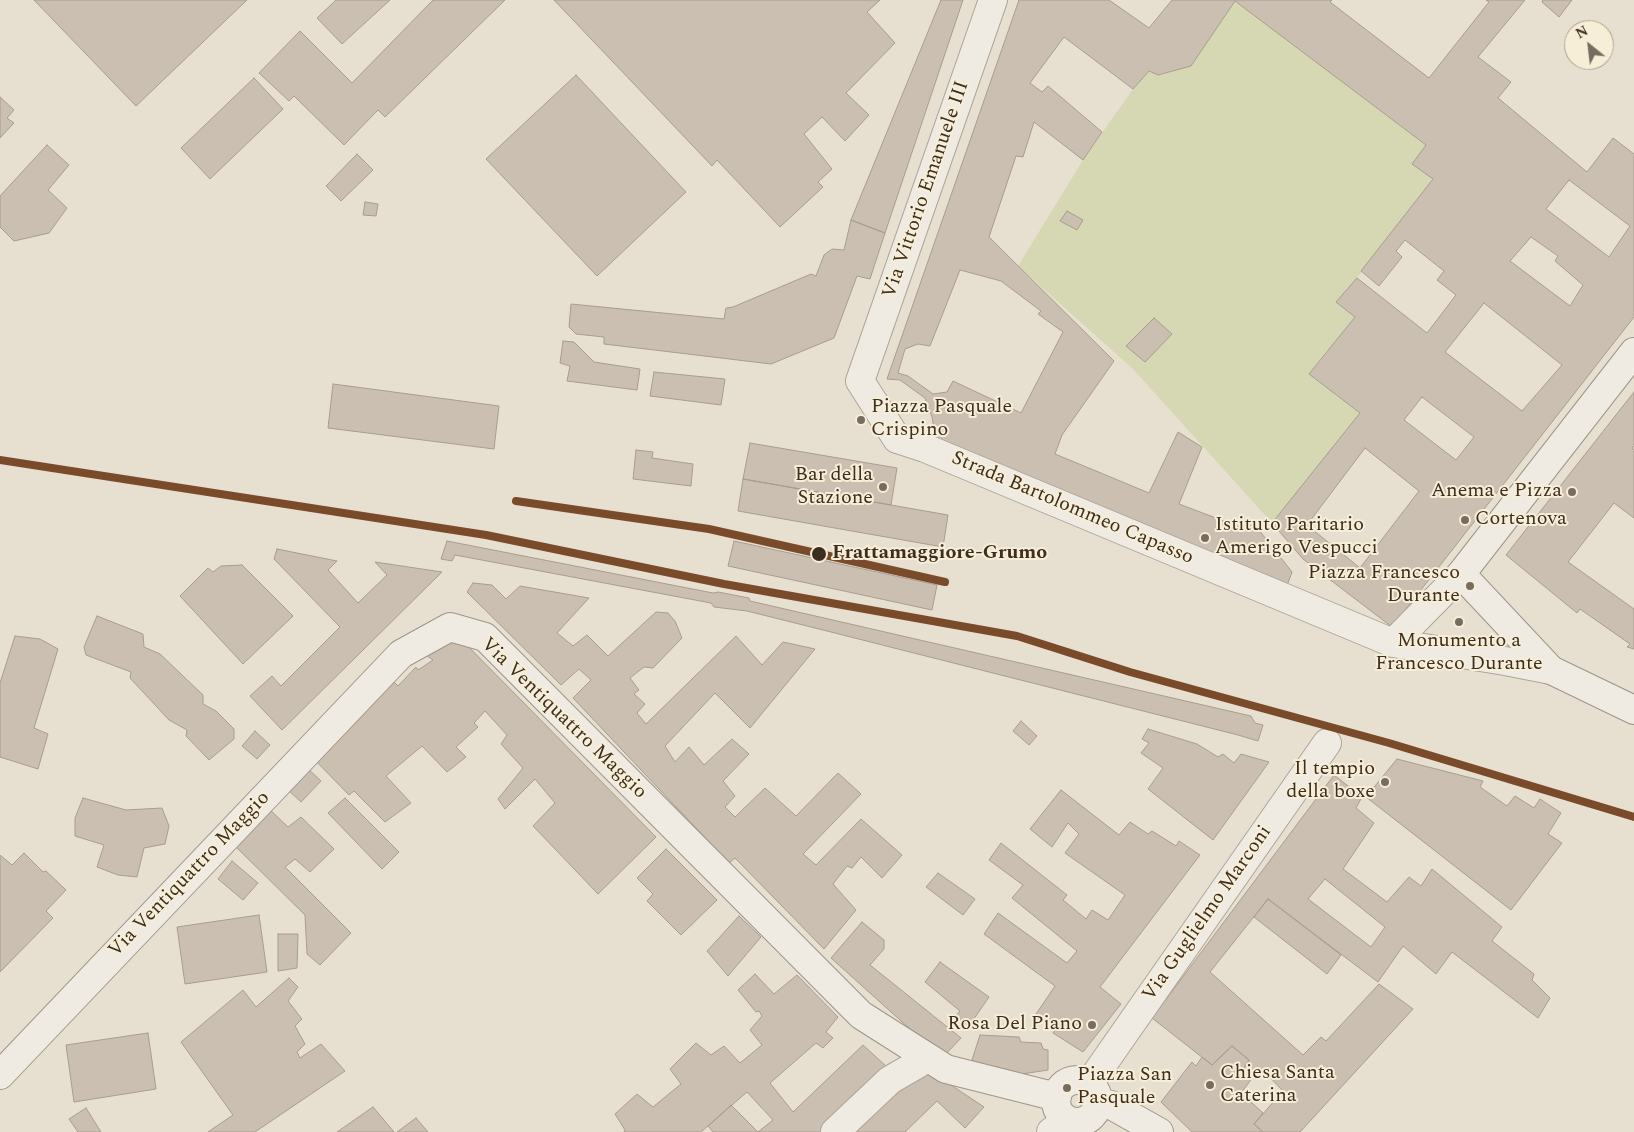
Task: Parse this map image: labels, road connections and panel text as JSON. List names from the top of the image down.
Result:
{
  "streets": {
    "street": [
      "Via Vittorio Emanuele III",
      "Strada Bartolommeo Capasso",
      "Via Ventiquattro Maggio",
      "Via Guglielmo Marconi"
    ]
  },
  "crossings": [
    ["Via Vittorio Emanuele III", "Strada Bartolommeo Capasso"],
    ["Via Ventiquattro Maggio", "Via Guglielmo Marconi"]
  ],
  "places": [
    "Piazza Pasquale Crispino",
    "Bar della Stazione",
    "Anema e Pizza",
    "Cortenova",
    "Istituto Paritario Amerigo Vespucci",
    "Frattamaggiore-Grumo",
    "Piazza Francesco Durante",
    "Monumento a Francesco Durante",
    "Il tempio della boxe",
    "Rosa Del Piano",
    "Chiesa Santa Caterina",
    "Piazza San Pasquale"
  ],
  "north": "top left"
}
